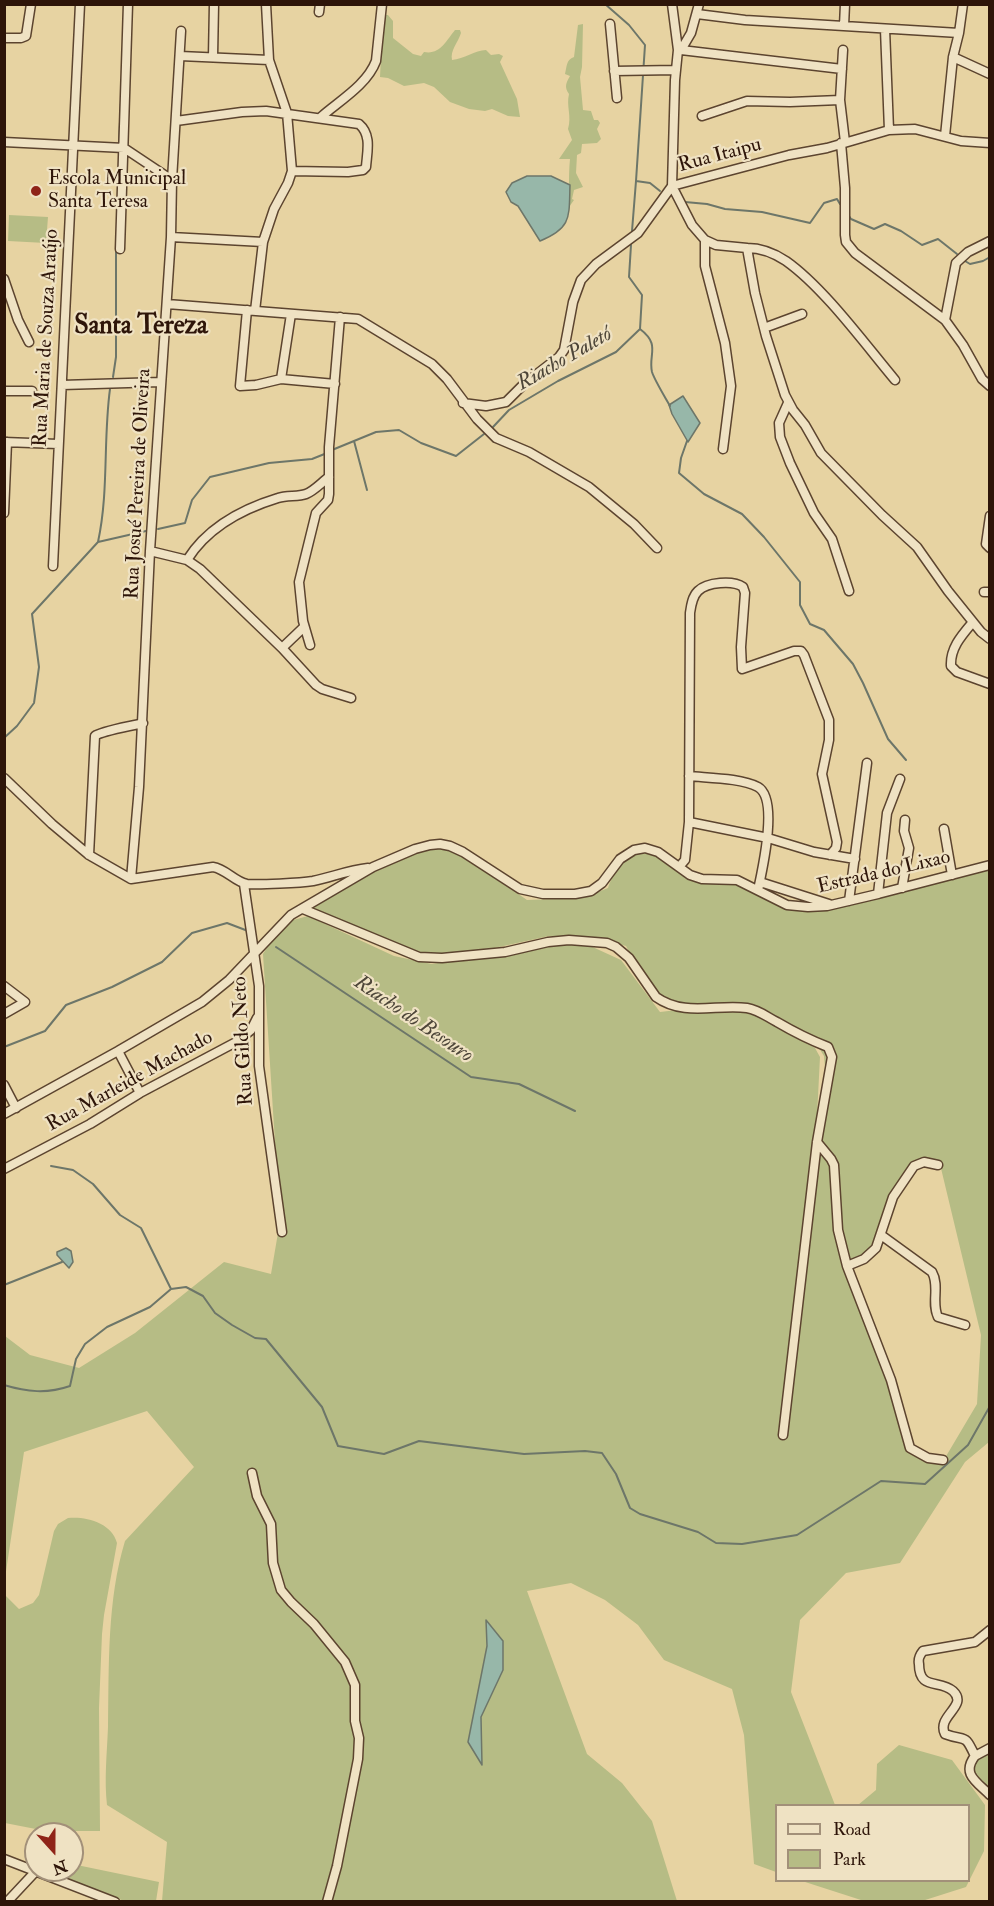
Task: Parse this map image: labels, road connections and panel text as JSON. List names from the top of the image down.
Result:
{
  "streets": {
    "street": [
      "Rua Itaipu",
      "Rua Maria de Souza Araújo",
      "Rua Josué Pereira de Oliveira",
      "Estrada do Lixao",
      "Rua Gildo Neto",
      "Rua Marleide Machado"
    ]
  },
  "crossings": [
    ["Estrada do Lixao", "Rua Gildo Neto"],
    ["Rua Gildo Neto", "Rua Marleide Machado"]
  ],
  "districts": ["Santa Tereza"],
  "water": ["Riacho Paletó", "Riacho do Besouro"],
  "places": ["Escola Municipal Santa Teresa"],
  "legend": ["Road", "Park"],
  "north": "bottom"
}
